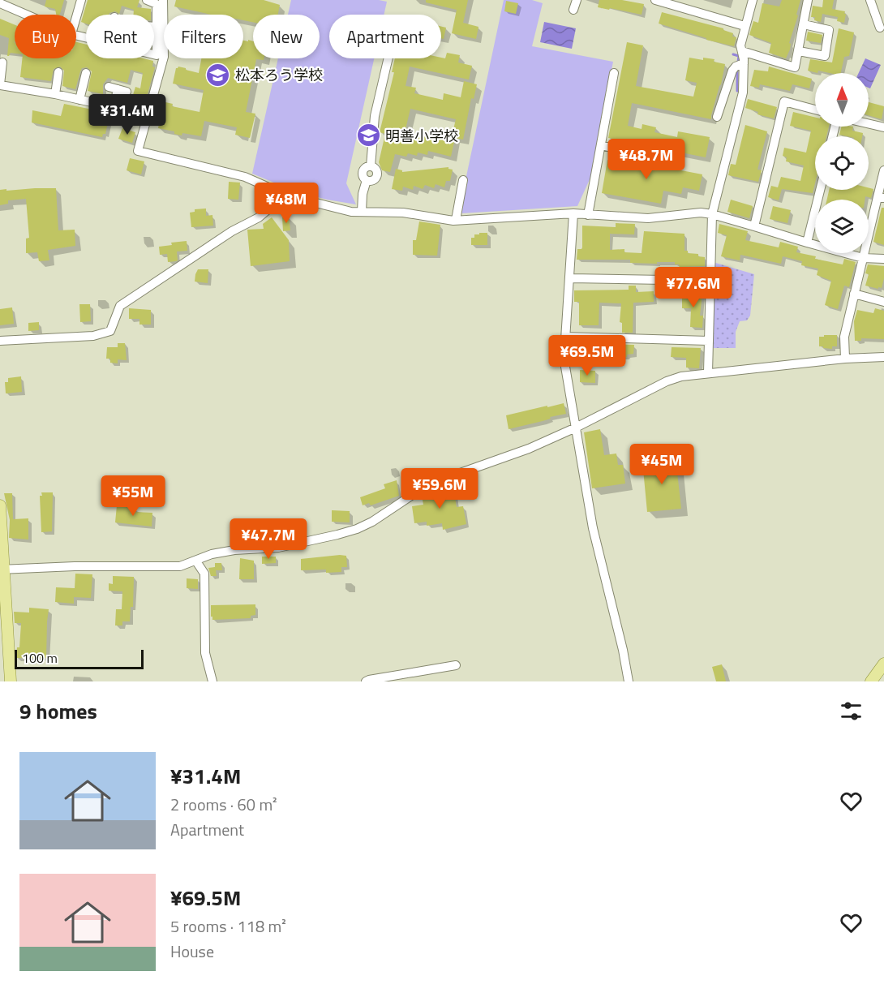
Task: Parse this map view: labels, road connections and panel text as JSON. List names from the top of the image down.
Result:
{
  "places": {
    "school or university": ["松本ろう学校", "明善小学校"]
  },
  "scale_bar": "100 m",
  "north": "top",
  "page": {
    "chip": [
      "Buy",
      "Rent",
      "Filters",
      "New",
      "Apartment"
    ],
    "price": [
      "¥31.4M",
      "¥48.7M",
      "¥48M",
      "¥77.6M",
      "¥69.5M",
      "¥45M",
      "¥59.6M",
      "¥55M",
      "¥47.7M"
    ],
    "scale": "100 m",
    "heading": "9 homes",
    "list": [
      {
        "name": "¥31.4M",
        "note": "2 rooms · 60 m² · Apartment"
      },
      {
        "name": "¥69.5M",
        "note": "5 rooms · 118 m² · House"
      }
    ]
  }
}
